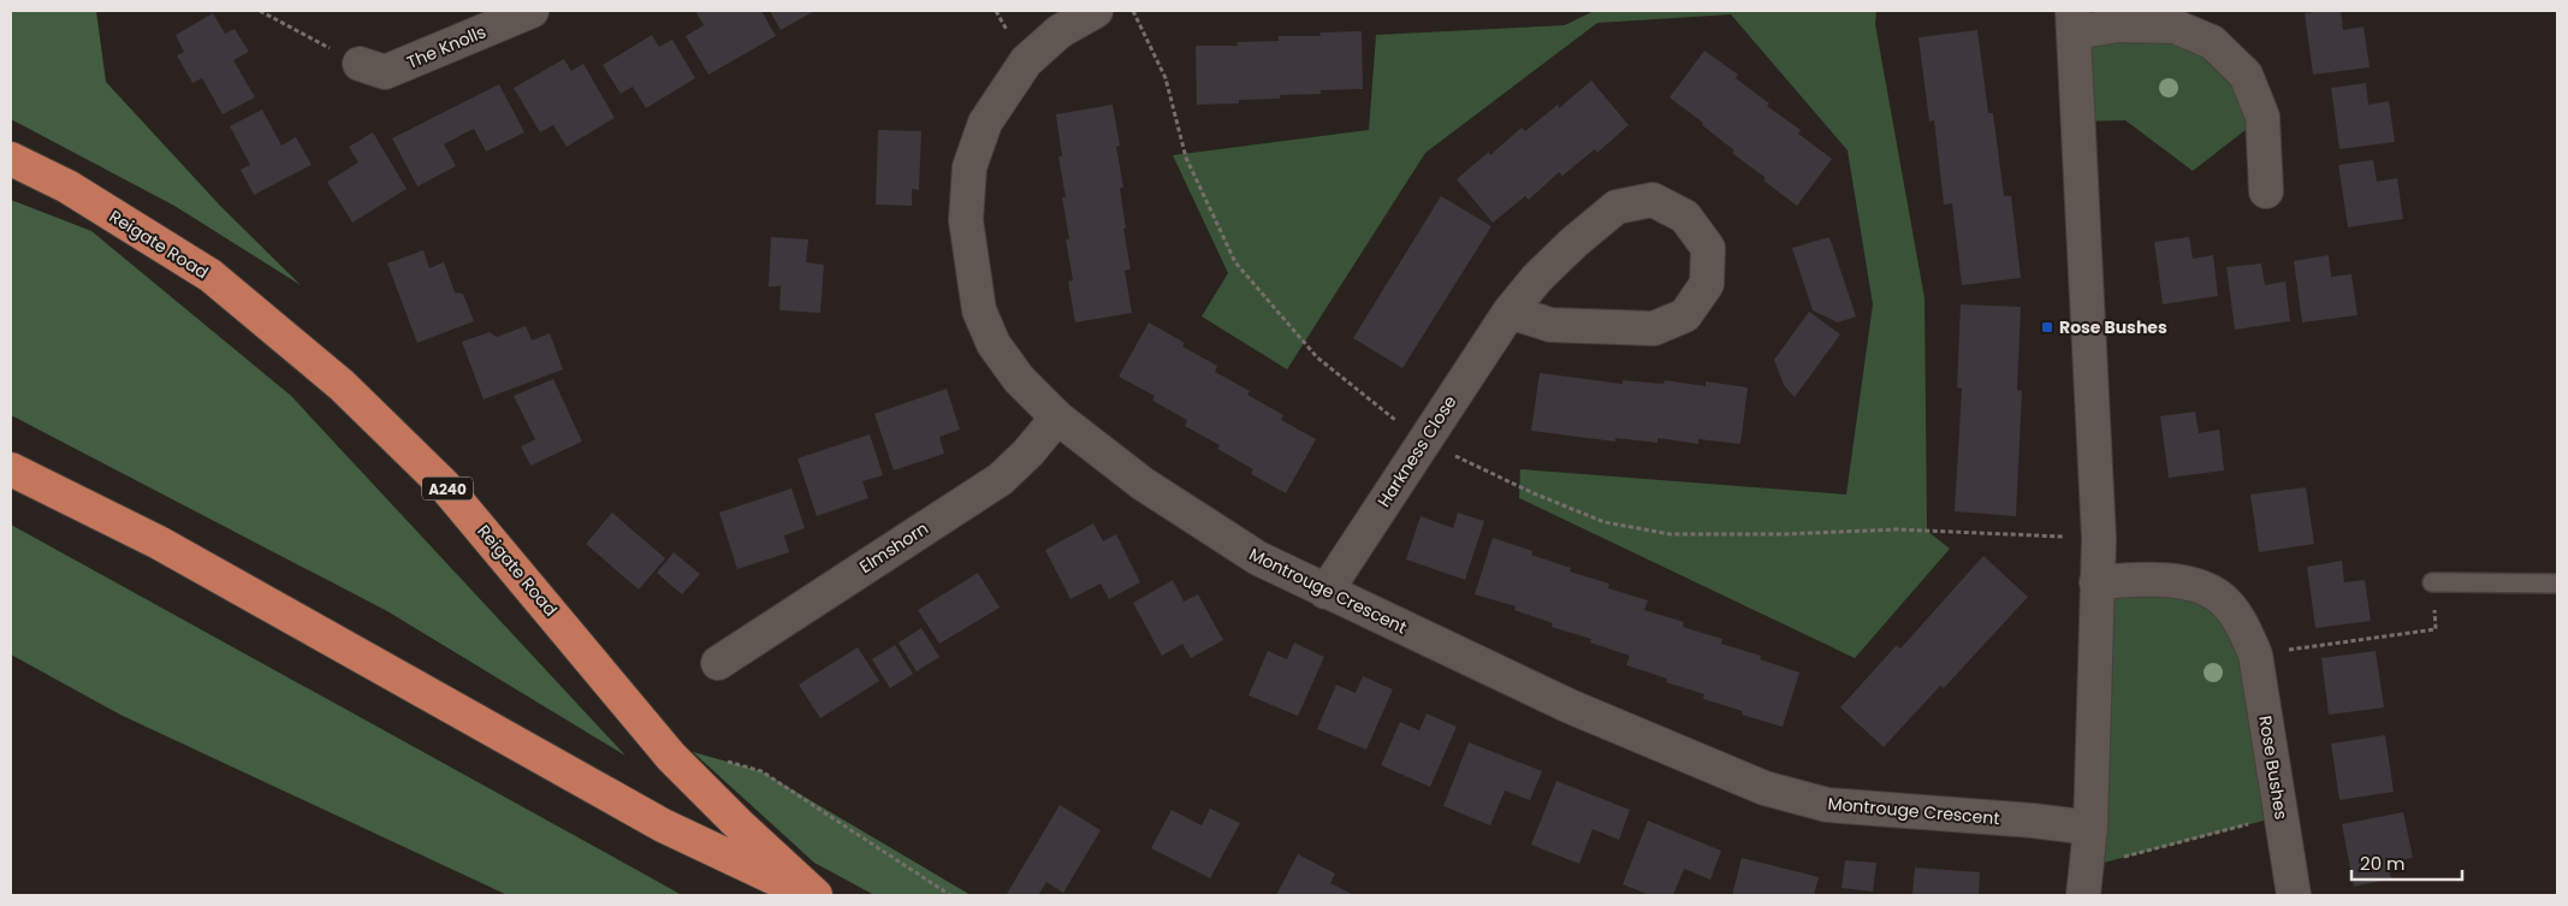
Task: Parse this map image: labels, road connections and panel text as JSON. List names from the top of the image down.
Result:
{
  "streets": {
    "highway": ["Reigate Road", "A240"],
    "street": [
      "The Knolls",
      "Harkness Close",
      "Elmshorn",
      "Montrouge Crescent",
      "Rose Bushes"
    ]
  },
  "crossings": [
    ["Harkness Close", "Montrouge Crescent"],
    ["Elmshorn", "Montrouge Crescent"]
  ],
  "places": {
    "transit": ["Rose Bushes"]
  },
  "scale_bar": "20 m"
}
